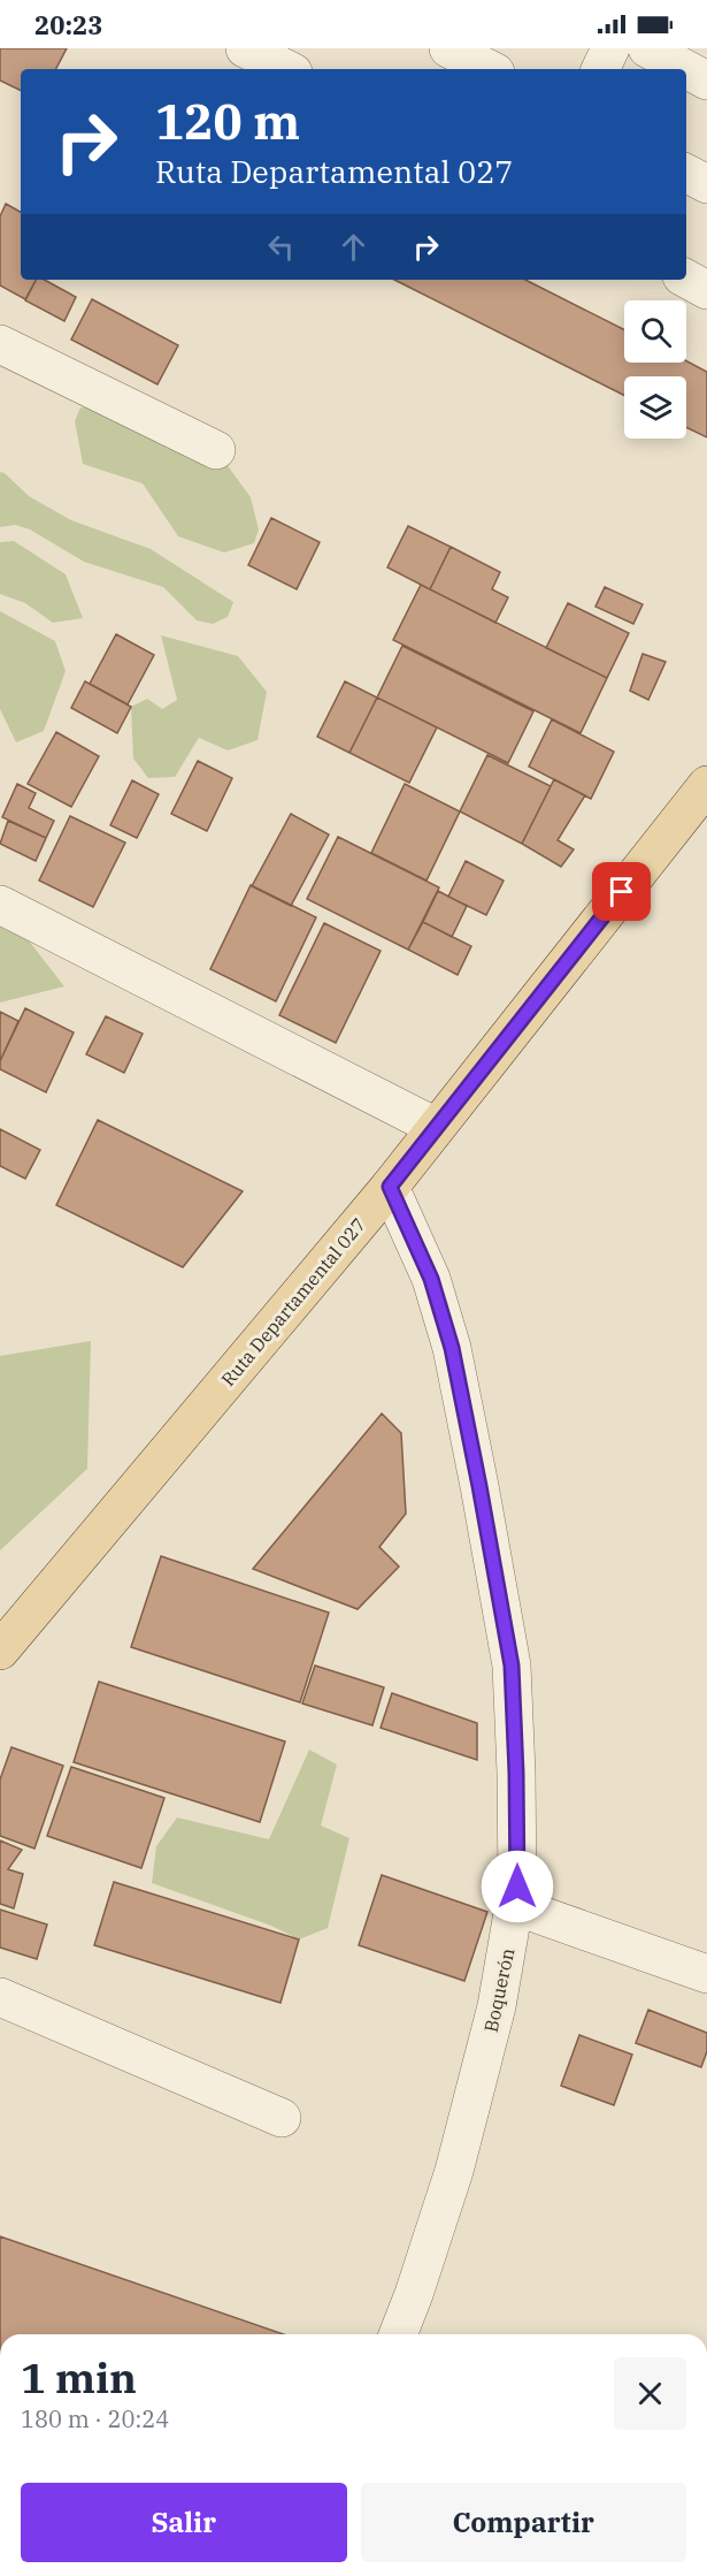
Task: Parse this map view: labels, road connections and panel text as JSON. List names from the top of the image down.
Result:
{
  "streets": {
    "main road": ["Ruta Departamental 027"],
    "street": ["Boquerón"]
  },
  "crossings": [
    ["Ruta Departamental 027", "Boquerón"]
  ],
  "page": {
    "status": "20:23",
    "turn": ["120 m", "Ruta Departamental 027"],
    "heading": ["1 min", "180 m · 20:24"],
    "buttons": ["Salir", "Compartir"]
  }
}
